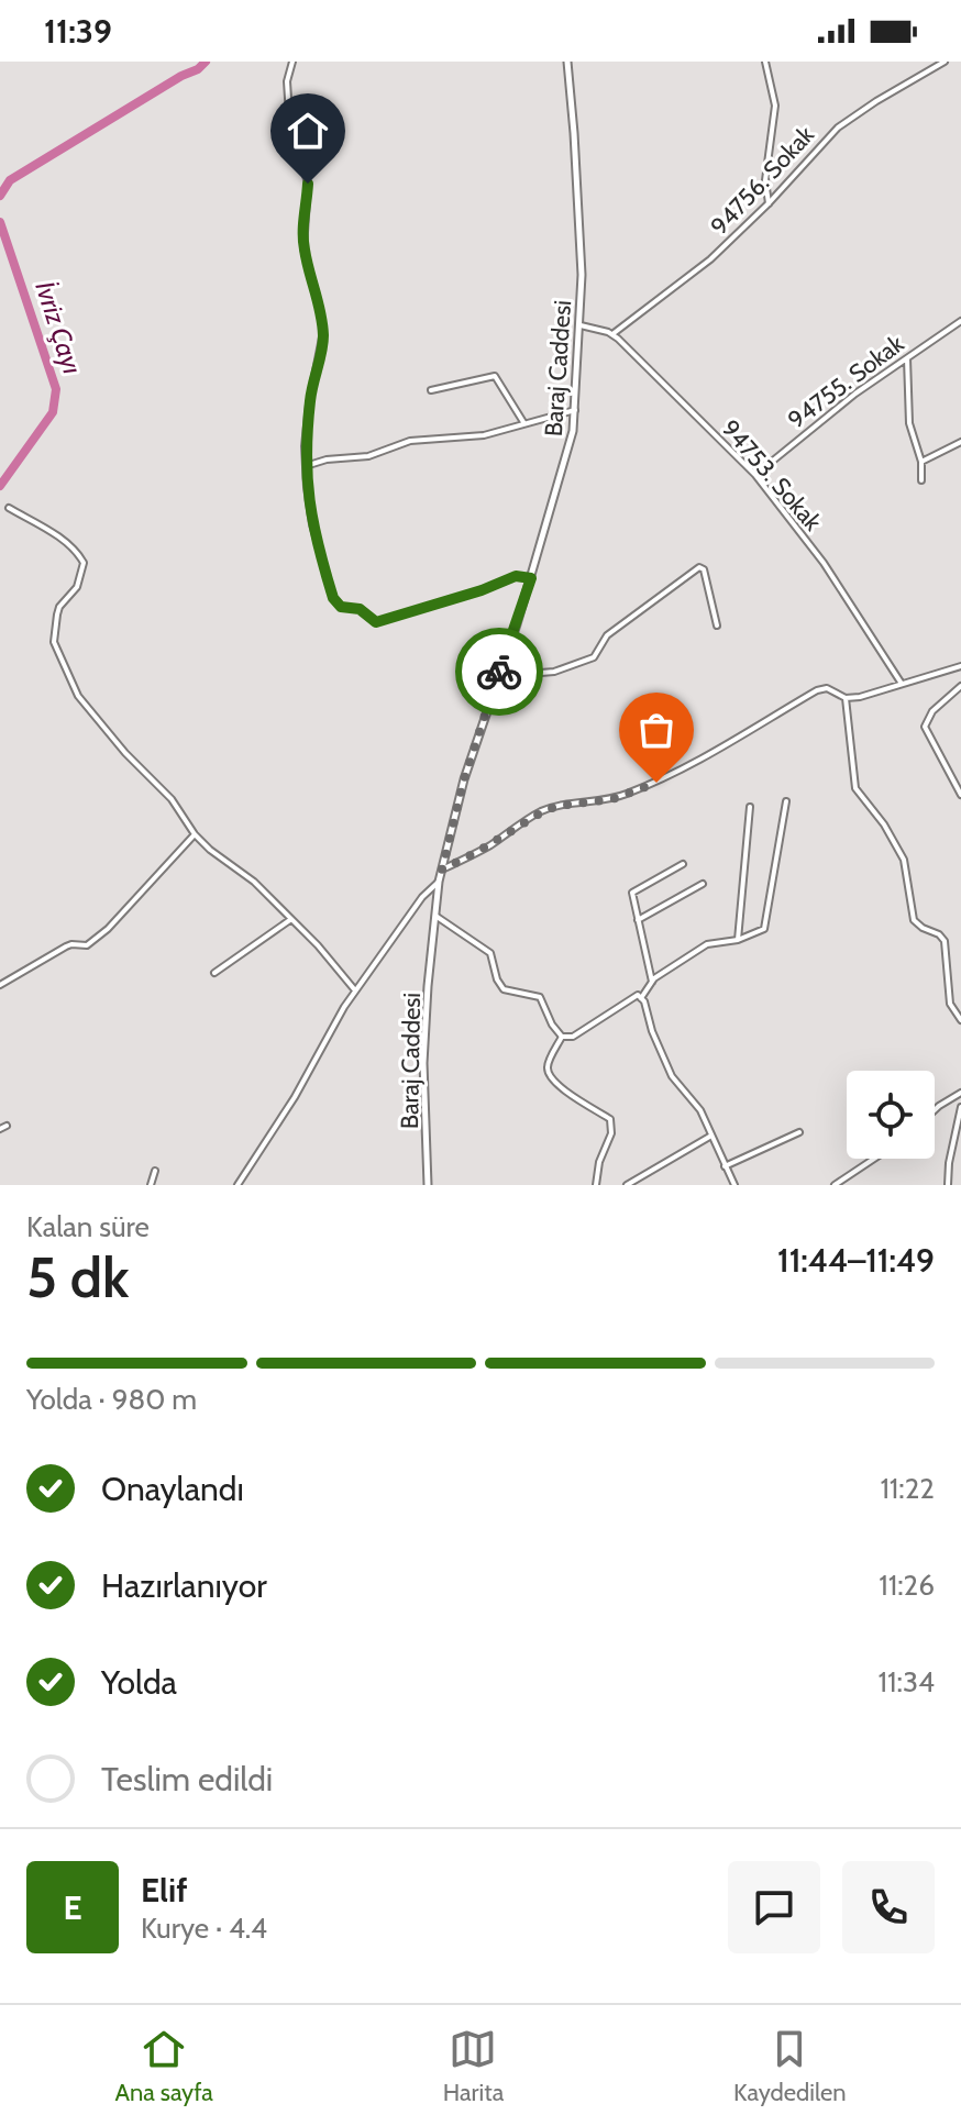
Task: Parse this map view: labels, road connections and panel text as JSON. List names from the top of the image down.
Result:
{
  "streets": {
    "main road": ["Baraj Caddesi"],
    "street": ["94756. Sokak", "94755. Sokak", "94753. Sokak"]
  },
  "crossings": [
    ["94756. Sokak", "94753. Sokak"],
    ["Baraj Caddesi", "94753. Sokak"],
    ["94755. Sokak", "94753. Sokak"]
  ],
  "water": ["İvriz Çayı"],
  "page": {
    "status": "11:39",
    "heading": ["5 dk", "Kalan süre", "11:44–11:49"],
    "panel": ["Elif", "Kurye · 4.4"],
    "bar": "Yolda · 980 m",
    "list": [
      ["Onaylandı", "11:22"],
      ["Hazırlanıyor", "11:26"],
      ["Yolda", "11:34"],
      "Teslim edildi"
    ],
    "round": "E",
    "tabs": ["Ana sayfa", "Harita", "Kaydedilen"]
  }
}
